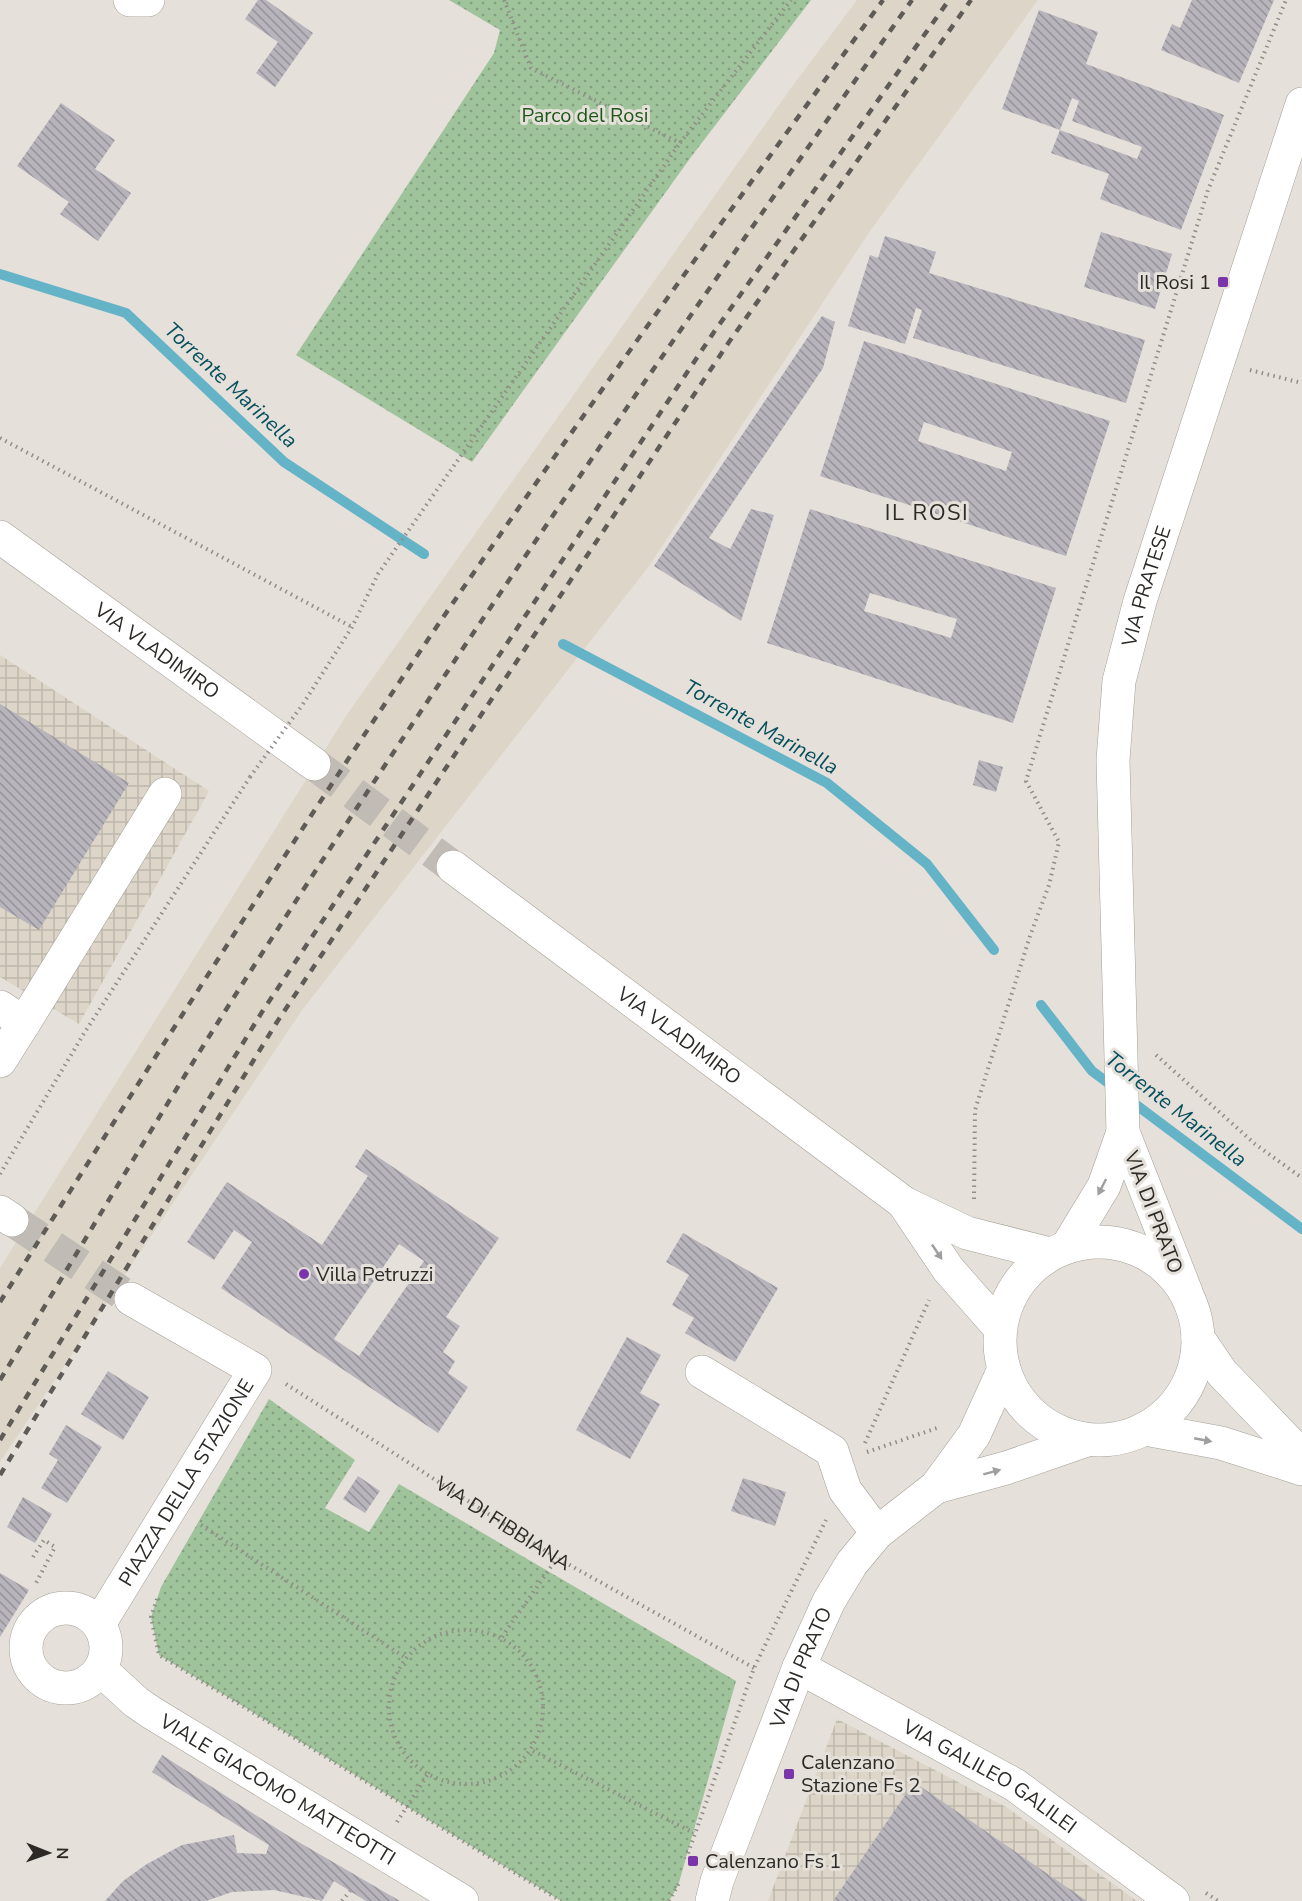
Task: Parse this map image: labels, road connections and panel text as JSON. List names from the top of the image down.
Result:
{
  "streets": {
    "main road": [
      "VIA PRATESE",
      "VIA VLADIMIRO",
      "VIA DI PRATO",
      "PIAZZA DELLA STAZIONE",
      "VIA GALILEO GALILEI",
      "VIALE GIACOMO MATTEOTTI"
    ],
    "path": ["VIA DI FIBBIANA"]
  },
  "crossings": [
    ["VIA PRATESE", "VIA DI PRATO"],
    ["VIA VLADIMIRO", "VIA DI PRATO"],
    ["VIA DI PRATO", "VIA GALILEO GALILEI"],
    ["PIAZZA DELLA STAZIONE", "VIA DI FIBBIANA"],
    ["PIAZZA DELLA STAZIONE", "VIALE GIACOMO MATTEOTTI"]
  ],
  "districts": ["IL ROSI"],
  "water": ["Torrente Marinella"],
  "parks": ["Parco del Rosi"],
  "places": {
    "transit": ["Il Rosi 1", "Calenzano Stazione Fs 2", "Calenzano Fs 1"],
    "other": ["Villa Petruzzi"]
  },
  "north": "right"
}
